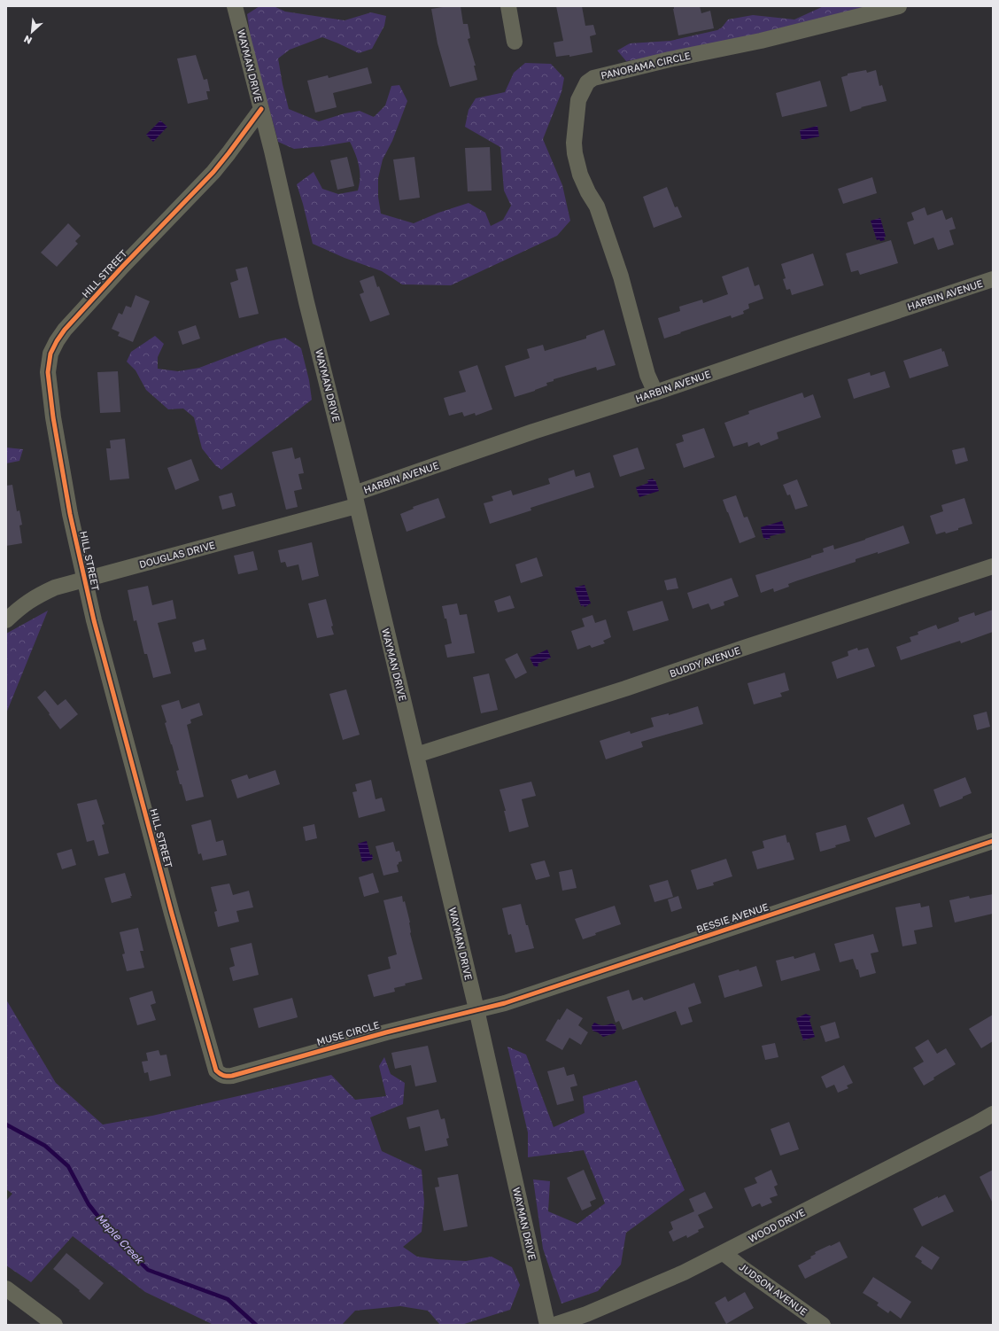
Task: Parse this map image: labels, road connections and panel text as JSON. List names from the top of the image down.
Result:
{
  "streets": {
    "street": [
      "WAYMAN DRIVE",
      "PANORAMA CIRCLE",
      "HILL STREET",
      "HARBIN AVENUE",
      "DOUGLAS DRIVE",
      "BUDDY AVENUE",
      "BESSIE AVENUE",
      "MUSE CIRCLE",
      "WOOD DRIVE",
      "JUDSON AVENUE"
    ]
  },
  "crossings": [
    ["WAYMAN DRIVE", "HILL STREET"],
    ["WAYMAN DRIVE", "HARBIN AVENUE"],
    ["WAYMAN DRIVE", "DOUGLAS DRIVE"],
    ["WAYMAN DRIVE", "BUDDY AVENUE"],
    ["WAYMAN DRIVE", "BESSIE AVENUE"],
    ["WAYMAN DRIVE", "MUSE CIRCLE"],
    ["PANORAMA CIRCLE", "HARBIN AVENUE"],
    ["HILL STREET", "DOUGLAS DRIVE"],
    ["HILL STREET", "MUSE CIRCLE"],
    ["HARBIN AVENUE", "DOUGLAS DRIVE"],
    ["BESSIE AVENUE", "MUSE CIRCLE"],
    ["WOOD DRIVE", "JUDSON AVENUE"]
  ],
  "water": ["Maple Creek"],
  "north": "bottom left"
}
